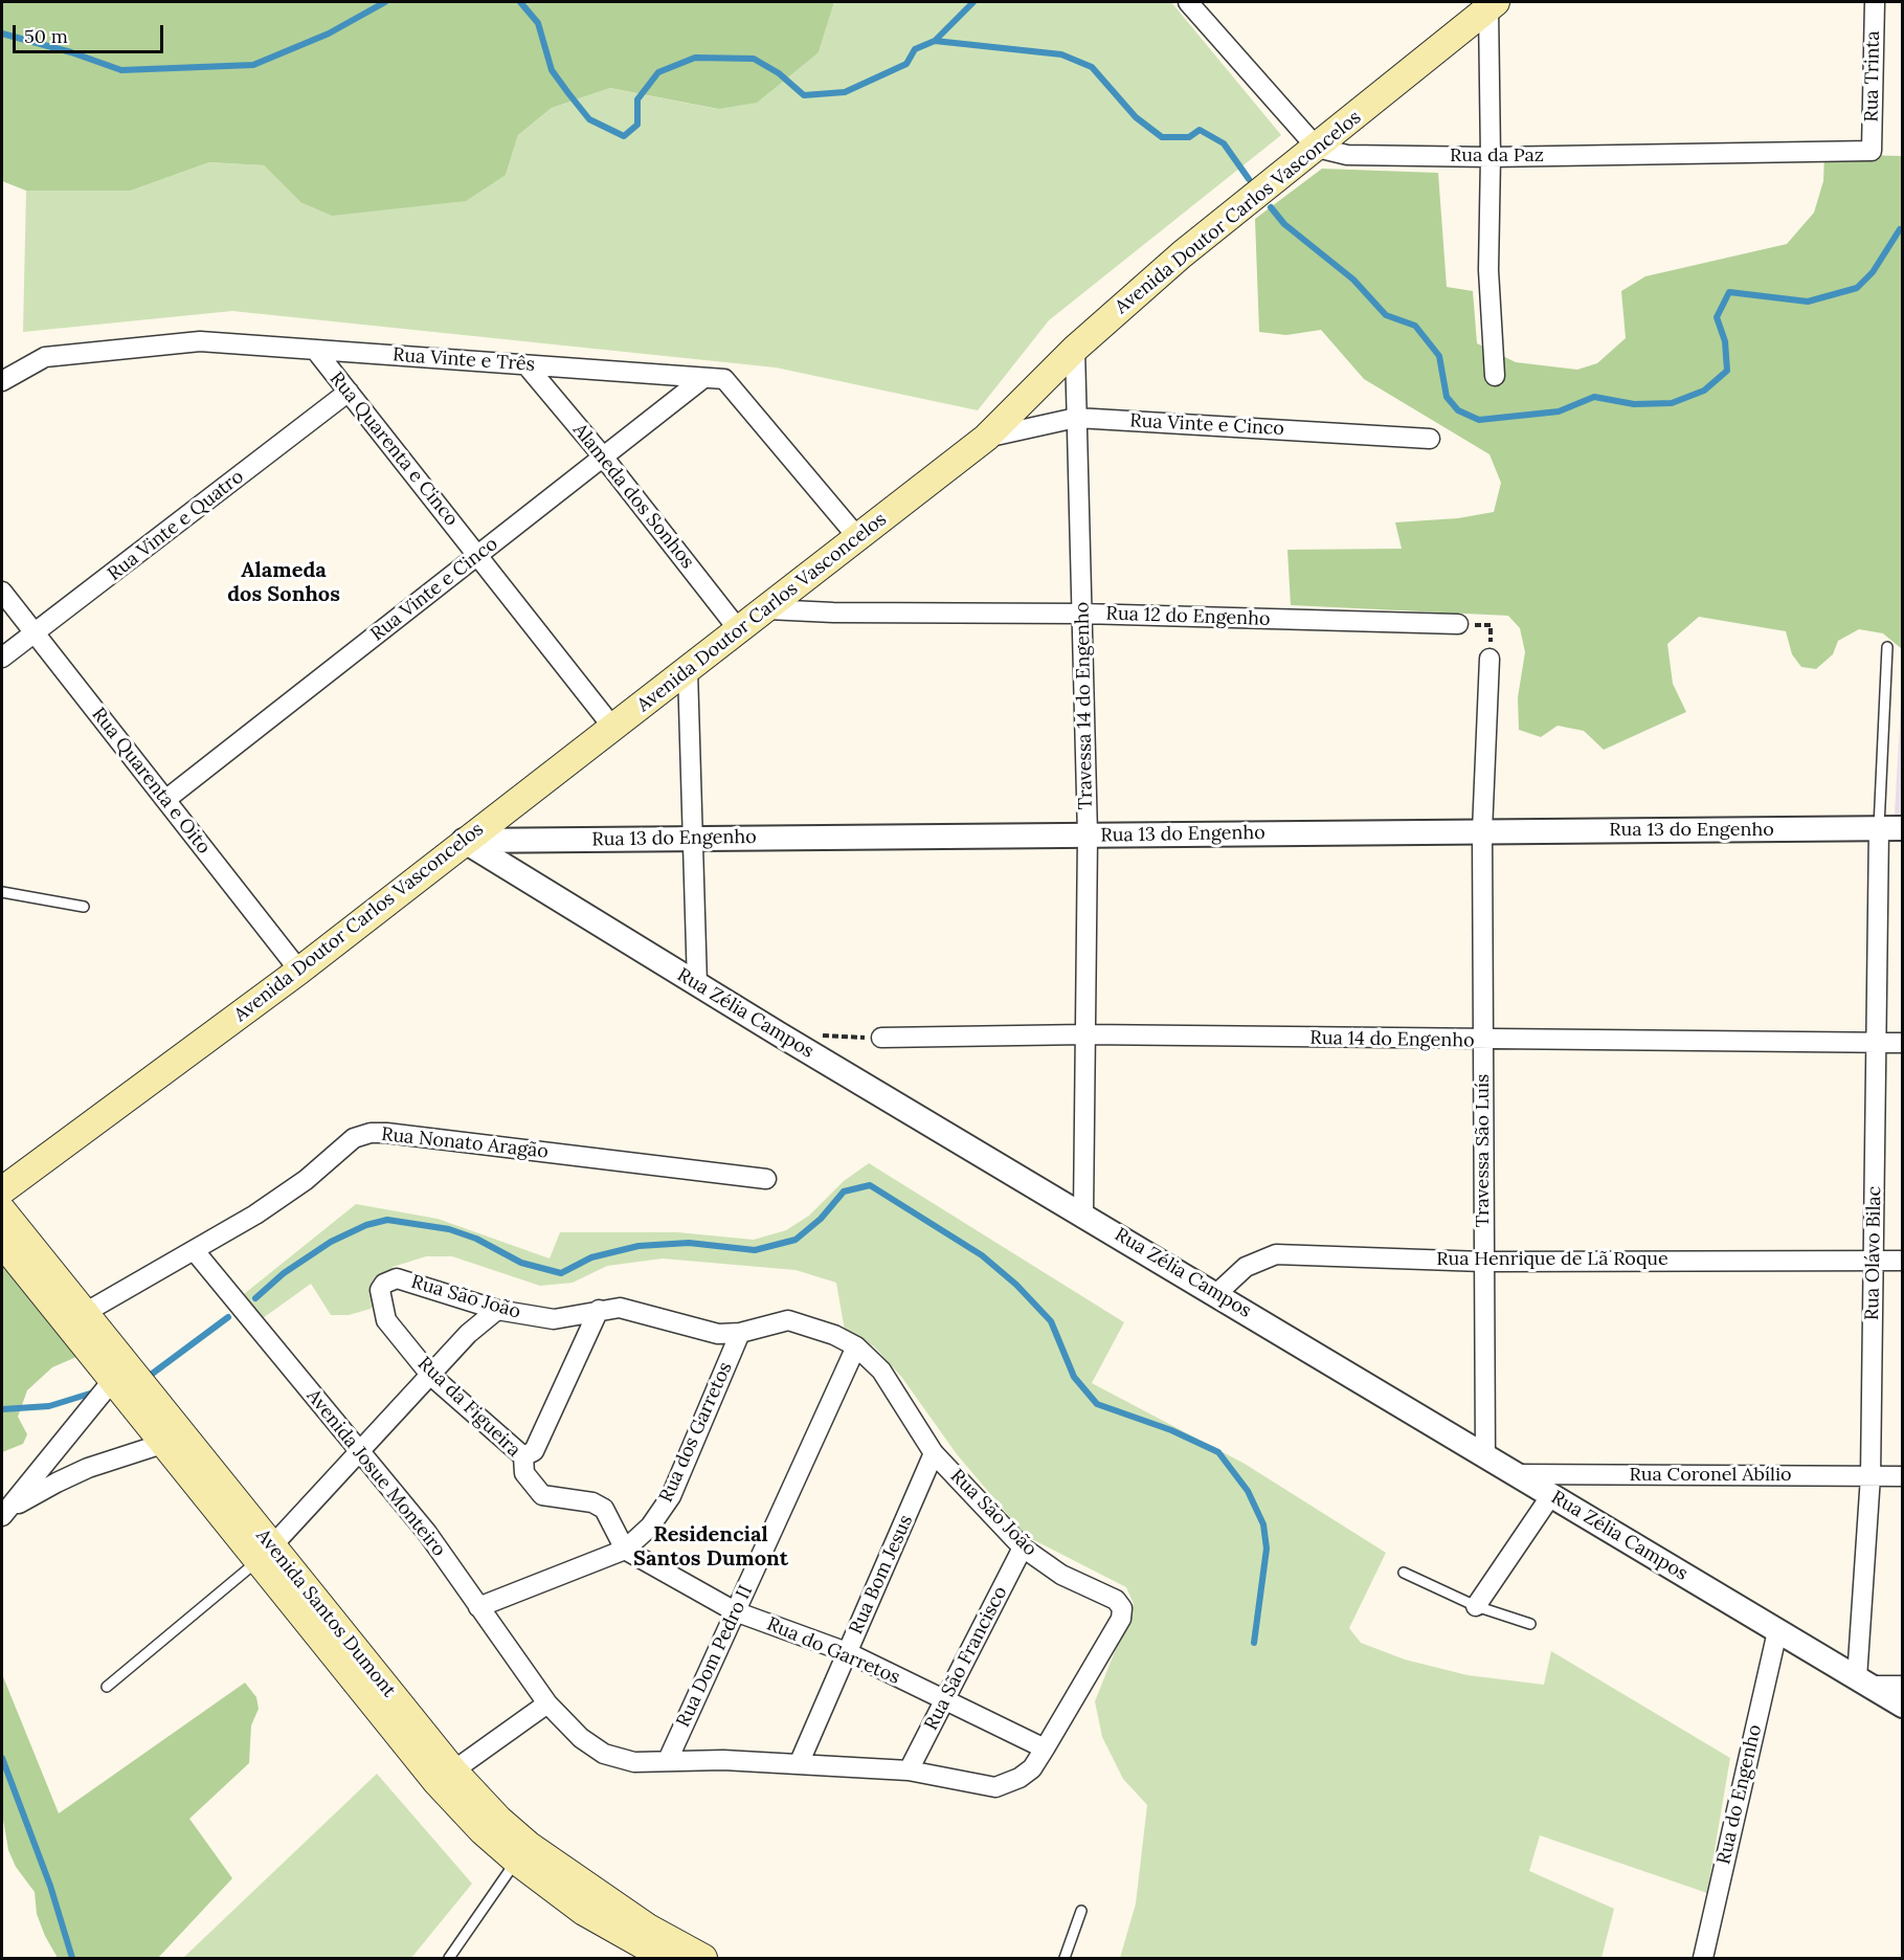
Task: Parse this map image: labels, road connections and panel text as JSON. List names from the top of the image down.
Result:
{
  "streets": {
    "main road": ["Avenida Doutor Carlos Vasconcelos", "Avenida Santos Dumont"],
    "street": [
      "Rua Trinta",
      "Rua da Paz",
      "Rua Vinte e Três",
      "Rua Vinte e Cinco",
      "Rua Quarenta e Cinco",
      "Alameda dos Sonhos",
      "Rua Vinte e Quatro",
      "Rua 12 do Engenho",
      "Travessa 14 do Engenho",
      "Rua Quarenta e Oito",
      "Rua 13 do Engenho",
      "Rua Zélia Campos",
      "Rua 14 do Engenho",
      "Rua Nonato Aragão",
      "Travessa São Luís",
      "Rua Olávo Bilac",
      "Rua Henrique de Lã Roque",
      "Rua São João",
      "Rua da Figueira",
      "Rua dos Garretos",
      "Avenida Josue Monteiro",
      "Rua Coronel Abílio",
      "Rua Bom Jesus",
      "Rua do Garretos",
      "Rua Dom Pedro II",
      "Rua São Francisco",
      "Rua do Engenho"
    ]
  },
  "crossings": [
    ["Rua Trinta", "Rua da Paz"],
    ["Rua da Paz", "Avenida Doutor Carlos Vasconcelos"],
    ["Avenida Doutor Carlos Vasconcelos", "Rua Vinte e Três"],
    ["Avenida Doutor Carlos Vasconcelos", "Rua Vinte e Cinco"],
    ["Avenida Doutor Carlos Vasconcelos", "Rua Quarenta e Cinco"],
    ["Avenida Doutor Carlos Vasconcelos", "Alameda dos Sonhos"],
    ["Avenida Doutor Carlos Vasconcelos", "Rua 12 do Engenho"],
    ["Avenida Doutor Carlos Vasconcelos", "Travessa 14 do Engenho"],
    ["Avenida Doutor Carlos Vasconcelos", "Rua Quarenta e Oito"],
    ["Avenida Doutor Carlos Vasconcelos", "Rua 13 do Engenho"],
    ["Avenida Doutor Carlos Vasconcelos", "Rua Zélia Campos"],
    ["Rua Vinte e Três", "Rua Vinte e Cinco"],
    ["Rua Vinte e Três", "Rua Quarenta e Cinco"],
    ["Rua Vinte e Três", "Alameda dos Sonhos"],
    ["Rua Vinte e Cinco", "Rua Quarenta e Cinco"],
    ["Rua Vinte e Cinco", "Alameda dos Sonhos"],
    ["Rua Vinte e Cinco", "Travessa 14 do Engenho"],
    ["Rua Vinte e Cinco", "Rua Quarenta e Oito"],
    ["Rua Quarenta e Cinco", "Rua Vinte e Quatro"],
    ["Rua Vinte e Quatro", "Rua Quarenta e Oito"],
    ["Rua 12 do Engenho", "Travessa 14 do Engenho"],
    ["Travessa 14 do Engenho", "Rua 13 do Engenho"],
    ["Travessa 14 do Engenho", "Rua Zélia Campos"],
    ["Travessa 14 do Engenho", "Rua 14 do Engenho"],
    ["Rua 13 do Engenho", "Rua Zélia Campos"],
    ["Rua 13 do Engenho", "Travessa São Luís"],
    ["Rua 13 do Engenho", "Rua Olávo Bilac"],
    ["Rua Zélia Campos", "Travessa São Luís"],
    ["Rua Zélia Campos", "Rua Olávo Bilac"],
    ["Rua Zélia Campos", "Rua Henrique de Lã Roque"],
    ["Rua Zélia Campos", "Rua Coronel Abílio"],
    ["Rua Zélia Campos", "Rua do Engenho"],
    ["Rua 14 do Engenho", "Travessa São Luís"],
    ["Rua 14 do Engenho", "Rua Olávo Bilac"],
    ["Rua Nonato Aragão", "Avenida Josue Monteiro"],
    ["Rua Nonato Aragão", "Avenida Santos Dumont"],
    ["Travessa São Luís", "Rua Henrique de Lã Roque"],
    ["Rua Olávo Bilac", "Rua Henrique de Lã Roque"],
    ["Rua Olávo Bilac", "Rua Coronel Abílio"],
    ["Rua São João", "Rua da Figueira"],
    ["Rua São João", "Rua dos Garretos"],
    ["Rua São João", "Avenida Josue Monteiro"],
    ["Rua São João", "Rua Bom Jesus"],
    ["Rua São João", "Rua do Garretos"],
    ["Rua São João", "Rua Dom Pedro II"],
    ["Rua São João", "Rua São Francisco"],
    ["Rua da Figueira", "Rua dos Garretos"],
    ["Rua da Figueira", "Rua do Garretos"],
    ["Rua dos Garretos", "Avenida Josue Monteiro"],
    ["Rua dos Garretos", "Rua do Garretos"],
    ["Rua Bom Jesus", "Rua do Garretos"],
    ["Rua do Garretos", "Rua Dom Pedro II"],
    ["Rua do Garretos", "Rua São Francisco"]
  ],
  "districts": ["Alameda dos Sonhos", "Residencial Santos Dumont"],
  "scale_bar": "50 m"
}
